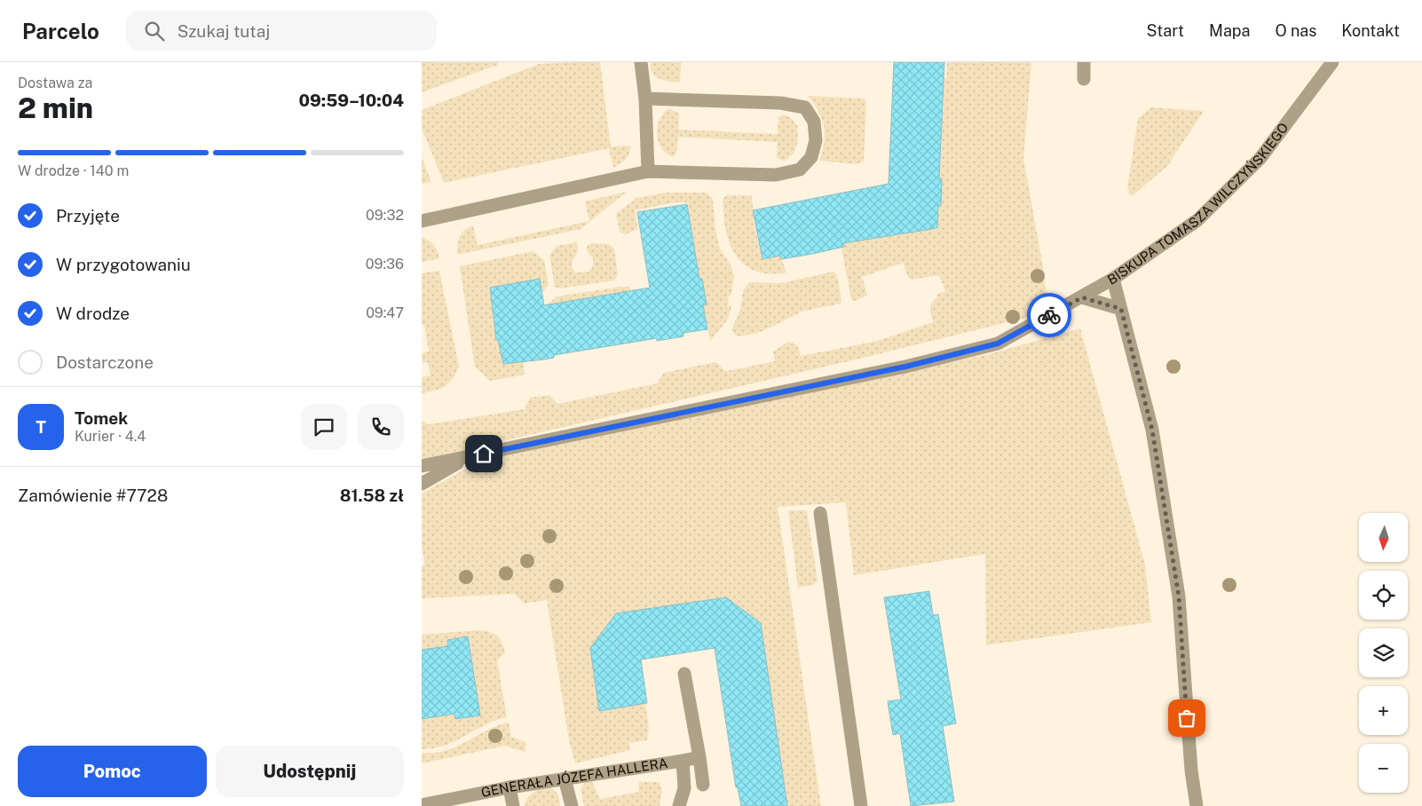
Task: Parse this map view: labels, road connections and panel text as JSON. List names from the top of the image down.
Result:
{
  "streets": {
    "street": ["BISKUPA TOMASZA WILCZYŃSKIEGO", "GENERAŁA JÓZEFA HALLERA"]
  },
  "north": "bottom",
  "page": {
    "header": "Parcelo",
    "search": "Szukaj tutaj",
    "nav": [
      "Start",
      "Mapa",
      "O nas",
      "Kontakt"
    ],
    "heading": ["2 min", "Dostawa za", "09:59–10:04"],
    "panel": [
      "Tomek",
      "Kurier · 4.4",
      "Zamówienie #7728",
      "81.58 zł"
    ],
    "bar": "W drodze · 140 m",
    "list": [
      ["Przyjęte", "09:32"],
      ["W przygotowaniu", "09:36"],
      ["W drodze", "09:47"],
      "Dostarczone"
    ],
    "round": "T",
    "map_buttons": ["+", "−"],
    "buttons": ["Pomoc", "Udostępnij"]
  }
}
